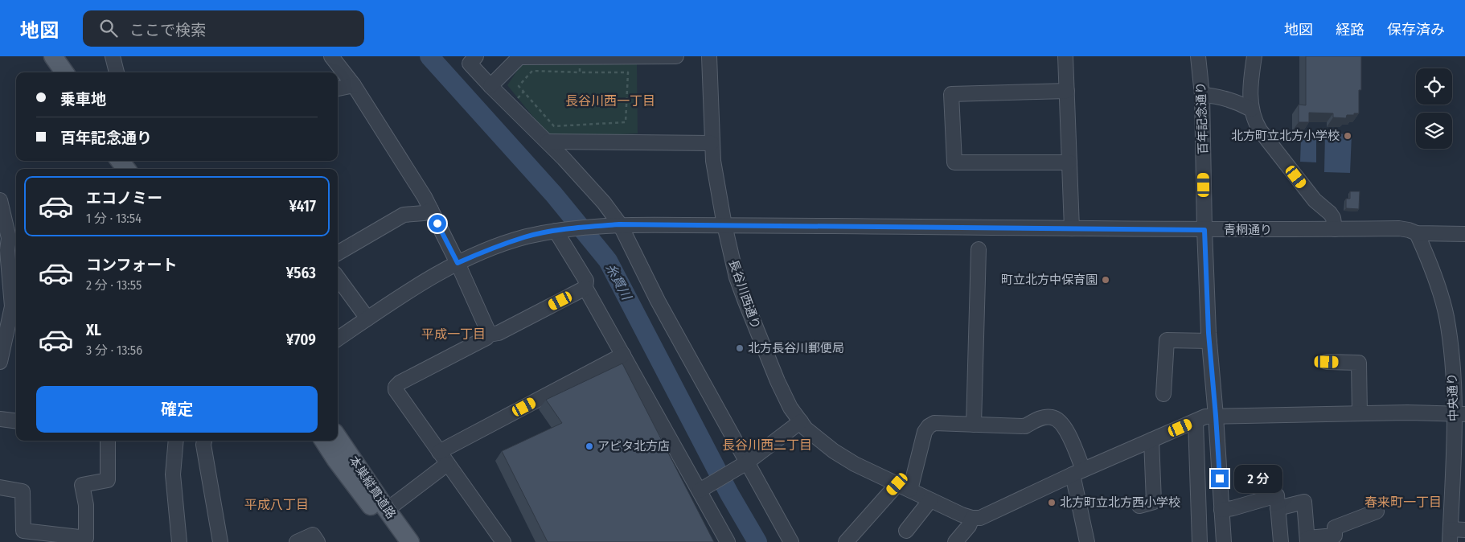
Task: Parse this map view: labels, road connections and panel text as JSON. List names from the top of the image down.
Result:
{
  "streets": {
    "main road": ["本巣縦貫道路"],
    "street": [
      "百年記念通り",
      "青桐通り",
      "長谷川西通り",
      "中央通り"
    ]
  },
  "crossings": [
    ["百年記念通り", "青桐通り"],
    ["青桐通り", "長谷川西通り"],
    ["青桐通り", "中央通り"]
  ],
  "districts": [
    "長谷川西一丁目",
    "平成一丁目",
    "長谷川西二丁目",
    "春来町一丁目",
    "平成八丁目"
  ],
  "water": ["糸貫川"],
  "places": [
    "北方町立北方小学校",
    "町立北方中保育園",
    "北方長谷川郵便局",
    "アピタ北方店",
    "北方町立北方西小学校"
  ],
  "page": {
    "header": "地図",
    "search": "ここで検索",
    "nav": ["地図", "経路", "保存済み"],
    "banner": ["乗車地", "百年記念通り"],
    "list": [
      {
        "name": "エコノミー",
        "note": "1 分 · 13:54",
        "value": "¥417"
      },
      {
        "name": "コンフォート",
        "note": "2 分 · 13:55",
        "value": "¥563"
      },
      {
        "name": "XL",
        "note": "3 分 · 13:56",
        "value": "¥709"
      }
    ],
    "buttons": "確定",
    "bubble": "2 分"
  }
}
